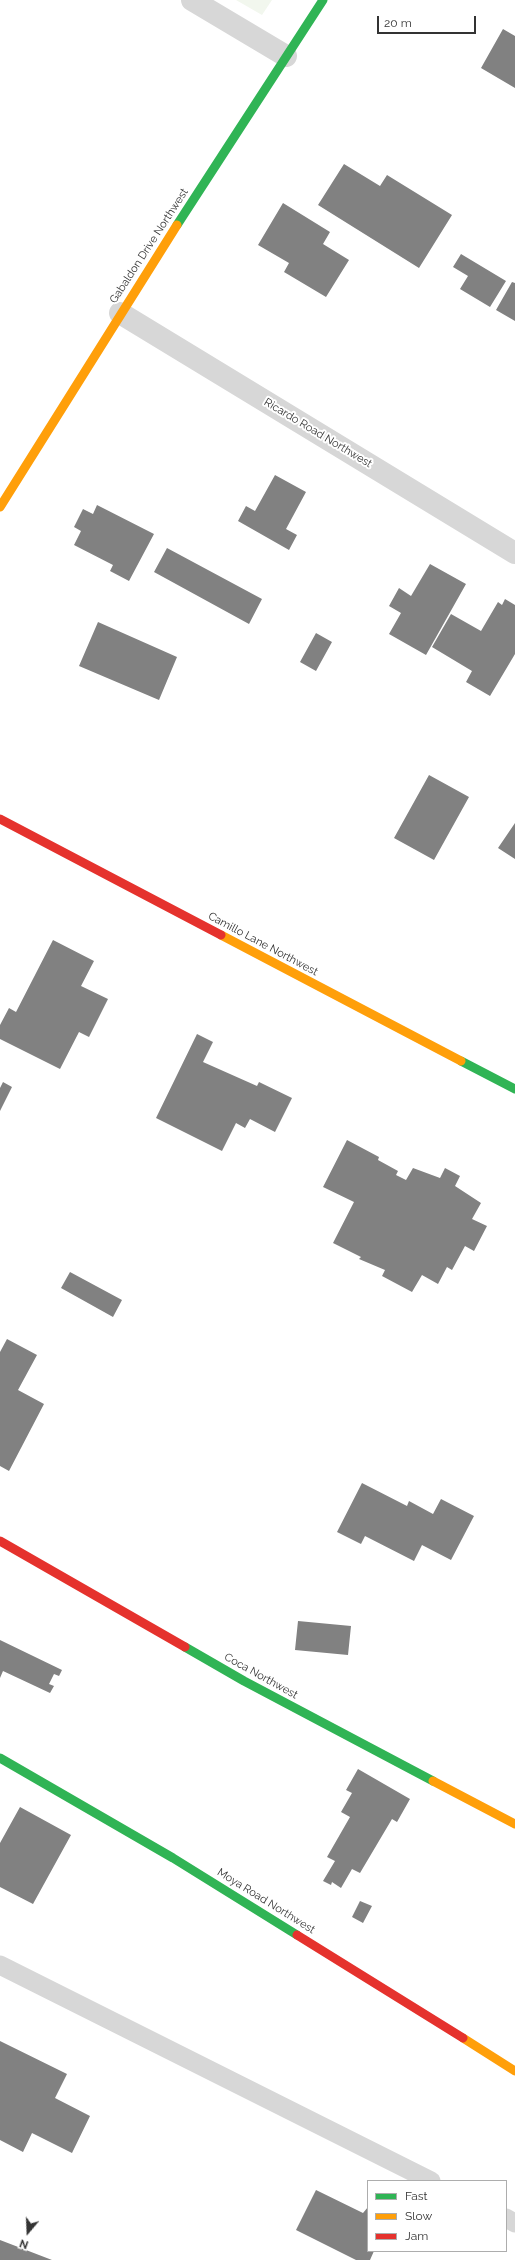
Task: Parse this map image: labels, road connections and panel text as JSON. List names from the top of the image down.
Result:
{
  "streets": {
    "street": [
      "Gabaldon Drive Northwest",
      "Ricardo Road Northwest",
      "Camillo Lane Northwest",
      "Coca Northwest",
      "Moya Road Northwest"
    ]
  },
  "crossings": [
    ["Gabaldon Drive Northwest", "Ricardo Road Northwest"]
  ],
  "legend": ["Fast", "Slow", "Jam"],
  "scale_bar": "20 m",
  "north": "bottom"
}
